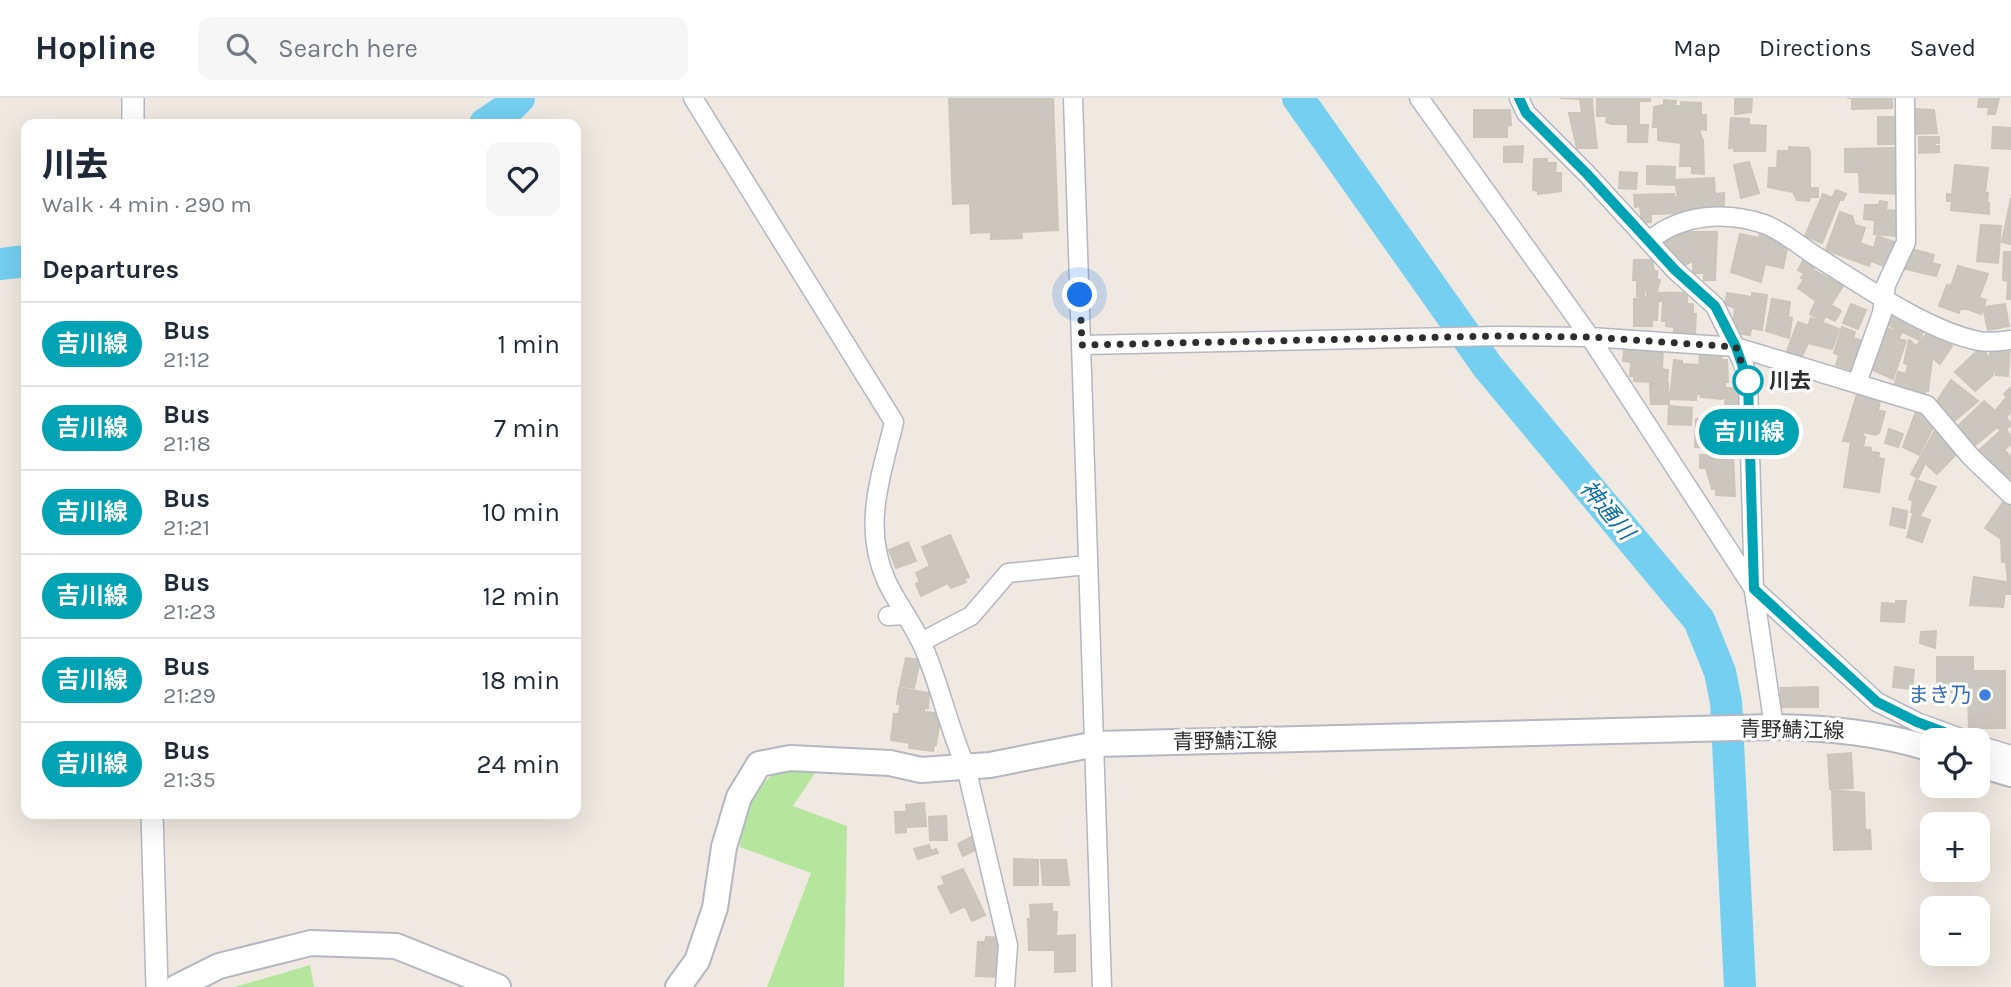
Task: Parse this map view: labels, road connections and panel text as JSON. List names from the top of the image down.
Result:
{
  "streets": {
    "main road": ["青野鯖江線"]
  },
  "water": ["神通川"],
  "places": ["川去", "まき乃"],
  "lines": ["bus line 吉川線"],
  "page": {
    "header": "Hopline",
    "search": "Search here",
    "nav": ["Map", "Directions", "Saved"],
    "on_map": "吉川線",
    "heading": [
      ["川去", "Walk · 4 min · 290 m"],
      "Departures"
    ],
    "list": [
      {
        "mark": "吉川線",
        "name": "Bus",
        "note": "21:12",
        "value": "1 min"
      },
      {
        "mark": "吉川線",
        "name": "Bus",
        "note": "21:18",
        "value": "7 min"
      },
      {
        "mark": "吉川線",
        "name": "Bus",
        "note": "21:21",
        "value": "10 min"
      },
      {
        "mark": "吉川線",
        "name": "Bus",
        "note": "21:23",
        "value": "12 min"
      },
      {
        "mark": "吉川線",
        "name": "Bus",
        "note": "21:29",
        "value": "18 min"
      },
      {
        "mark": "吉川線",
        "name": "Bus",
        "note": "21:35",
        "value": "24 min"
      }
    ],
    "map_buttons": ["+", "−"]
  }
}
